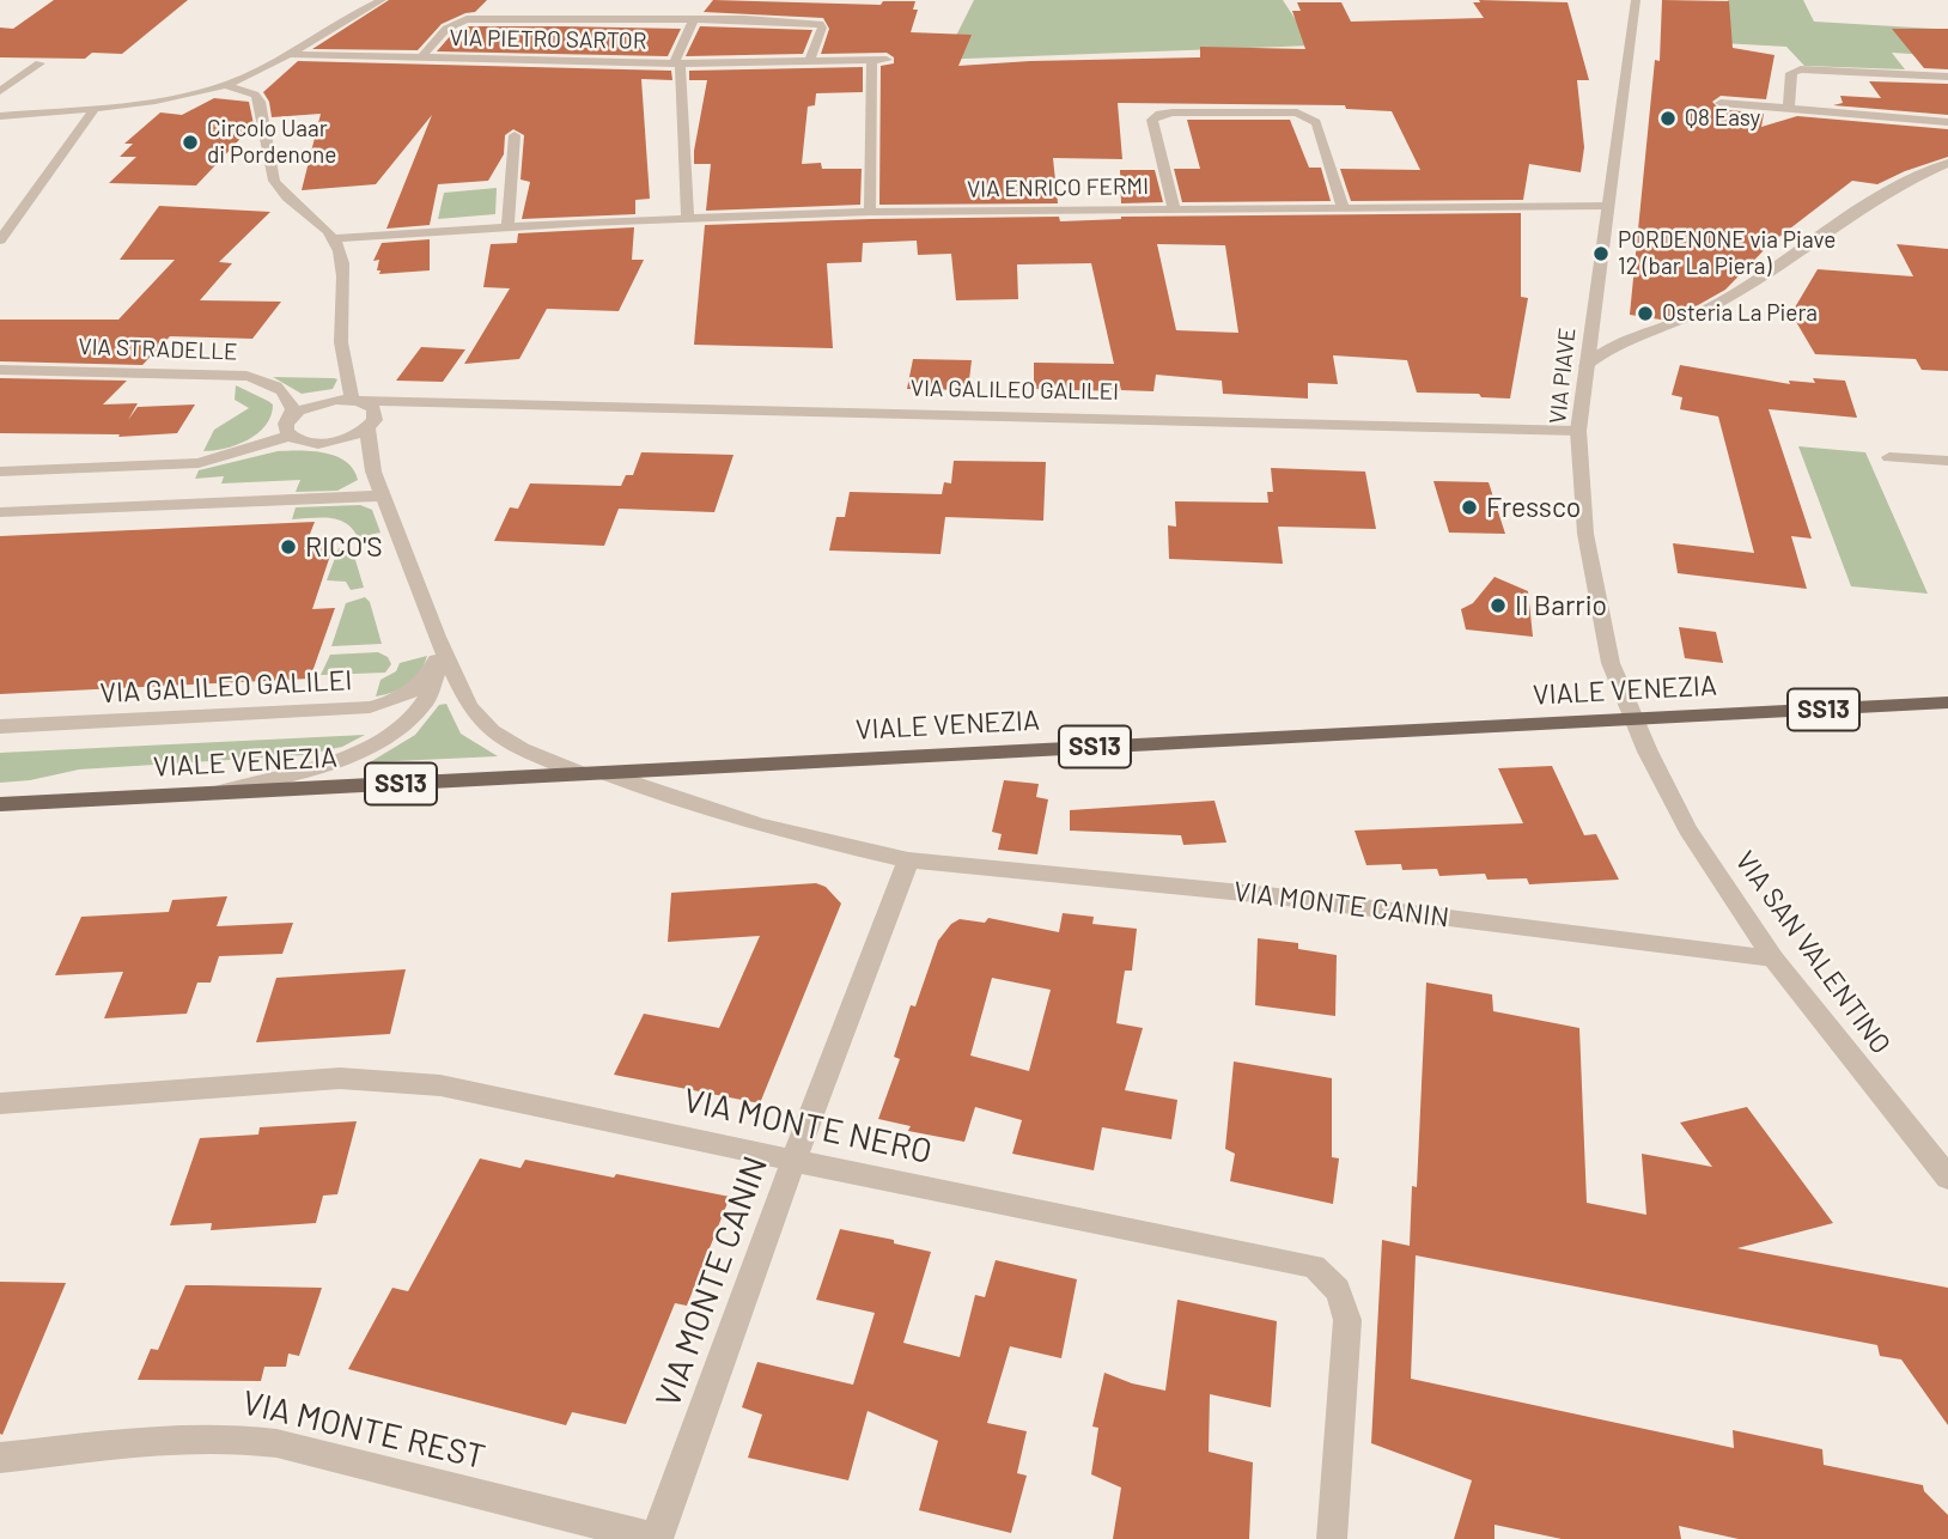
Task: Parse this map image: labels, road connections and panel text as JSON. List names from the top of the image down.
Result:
{
  "streets": {
    "main road": ["VIALE VENEZIA", "SS13"],
    "street": [
      "VIA PIETRO SARTOR",
      "VIA ENRICO FERMI",
      "VIA STRADELLE",
      "VIA PIAVE",
      "VIA GALILEO GALILEI",
      "VIA MONTE CANIN",
      "VIA SAN VALENTINO",
      "VIA MONTE NERO",
      "VIA MONTE REST"
    ]
  },
  "crossings": [
    ["VIA ENRICO FERMI", "VIA PIAVE"],
    ["VIA STRADELLE", "VIA GALILEO GALILEI"],
    ["VIA PIAVE", "VIA GALILEO GALILEI"],
    ["VIA PIAVE", "VIA SAN VALENTINO"],
    ["VIALE VENEZIA", "VIA MONTE CANIN"],
    ["VIA MONTE CANIN", "VIA SAN VALENTINO"],
    ["VIA MONTE CANIN", "VIA MONTE NERO"],
    ["VIA MONTE CANIN", "VIA MONTE REST"]
  ],
  "places": [
    "Q8 Easy",
    "Circolo Uaar di Pordenone",
    "PORDENONE via Piave 12 (bar La Piera)",
    "Osteria La Piera",
    "Fressco",
    "RICO'S",
    "Il Barrio"
  ]
}
